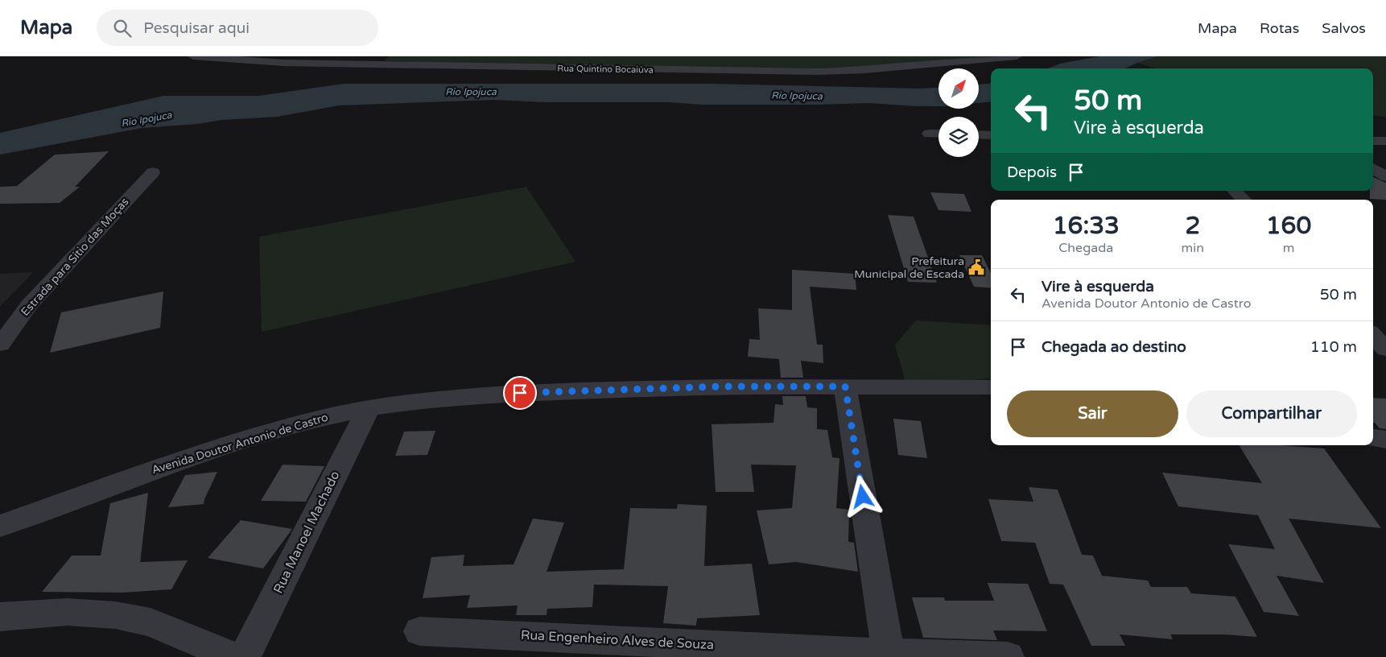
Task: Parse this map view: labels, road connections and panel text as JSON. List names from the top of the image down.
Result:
{
  "streets": {
    "street": [
      "Rua Quintino Bocaiúva",
      "Estrada para Sitio das Moças",
      "Avenida Doutor Antonio de Castro",
      "Rua Manoel Machado",
      "Rua Engenheiro Alves de Souza"
    ]
  },
  "crossings": [
    ["Avenida Doutor Antonio de Castro", "Rua Manoel Machado"]
  ],
  "water": ["Rio Ipojuca"],
  "places": {
    "public building": ["Prefeitura Municipal de Escada"]
  },
  "north": "top right",
  "page": {
    "header": "Mapa",
    "search": "Pesquisar aqui",
    "nav": ["Mapa", "Rotas", "Salvos"],
    "turn": ["50 m", "Vire à esquerda"],
    "then": "Depois",
    "eta": [
      "16:33",
      "Chegada",
      "2",
      "min",
      "160",
      "m"
    ],
    "list": [
      {
        "name": "Vire à esquerda",
        "note": "Avenida Doutor Antonio de Castro",
        "value": "50 m"
      },
      {
        "name": "Chegada ao destino",
        "value": "110 m"
      }
    ],
    "buttons": ["Sair", "Compartilhar"]
  }
}
